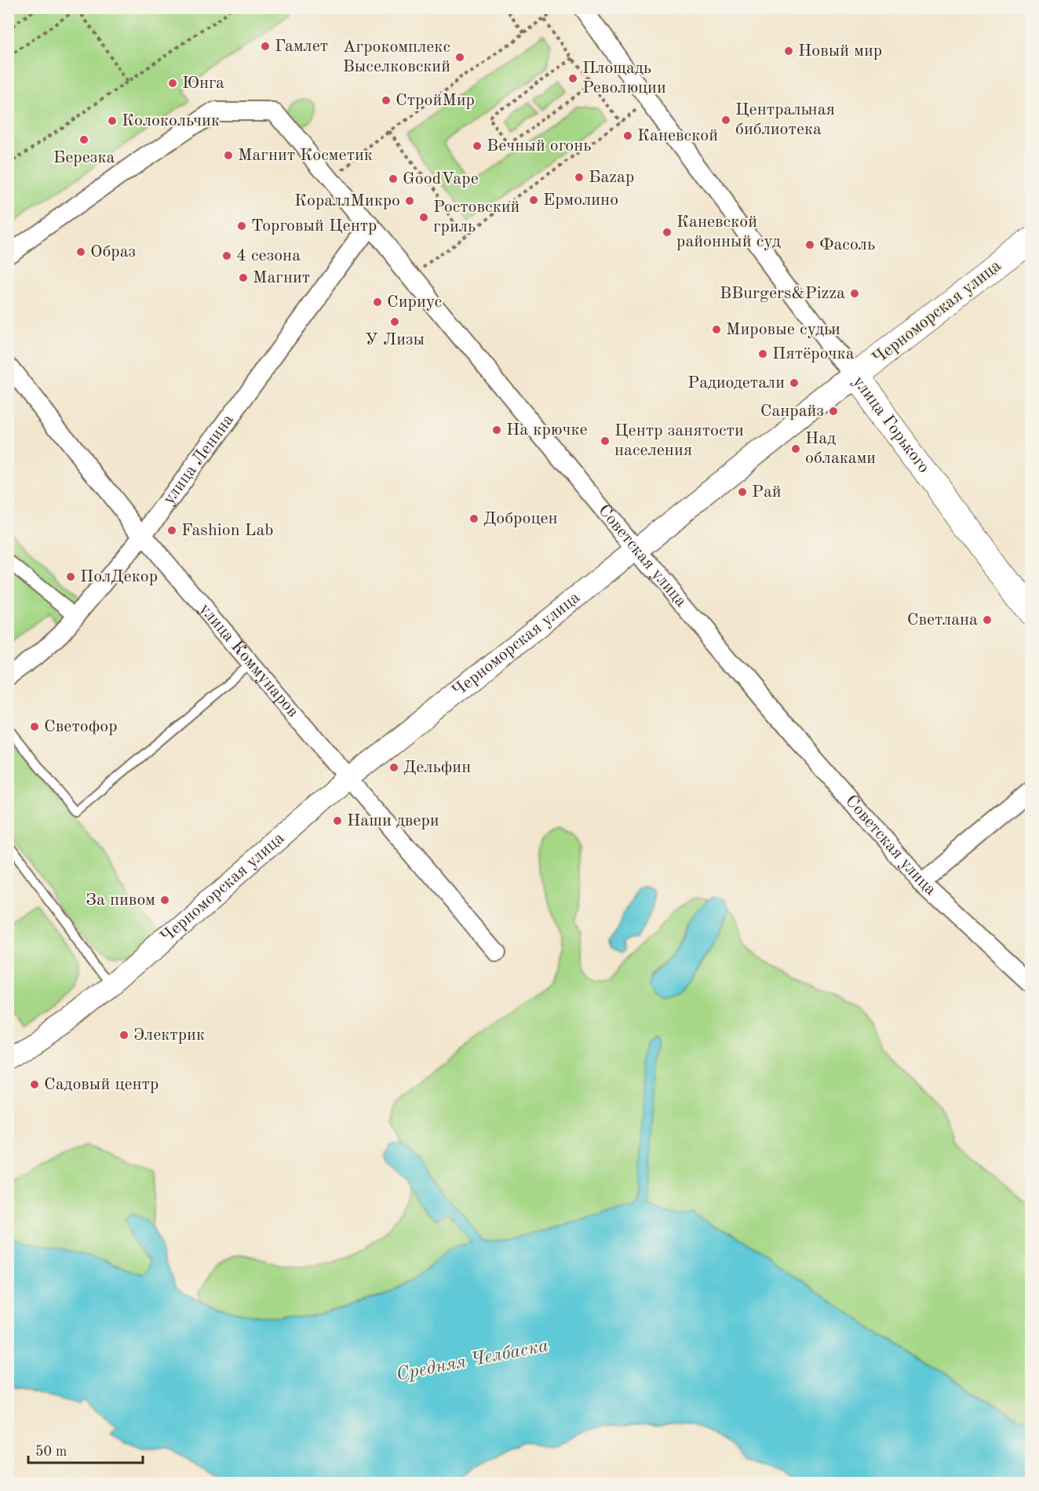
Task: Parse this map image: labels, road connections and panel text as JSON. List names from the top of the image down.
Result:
{
  "streets": {
    "main road": ["Черноморская улица", "улица Горького"],
    "street": ["улица Ленина", "Советская улица", "улица Коммунаров"]
  },
  "crossings": [
    ["Черноморская улица", "улица Горького"],
    ["Черноморская улица", "Советская улица"],
    ["Черноморская улица", "улица Коммунаров"],
    ["улица Ленина", "Советская улица"],
    ["улица Ленина", "улица Коммунаров"]
  ],
  "water": ["Средняя Челбаска"],
  "places": [
    "Гамлет",
    "Новый мир",
    "Агрокомплекс Выселковский",
    "Площадь Революции",
    "Юнга",
    "СтройМир",
    "Центральная библиотека",
    "Колокольчик",
    "Каневской",
    "Березка",
    "Вечный огонь",
    "Магнит Косметик",
    "Баzар",
    "GoodVape",
    "Ермолино",
    "КораллМикро",
    "Ростовский гриль",
    "Торговый Центр",
    "Каневской районный суд",
    "Фасоль",
    "Образ",
    "4 сезона",
    "Магнит",
    "BBurgers&Pizza",
    "Сириус",
    "У Лизы",
    "Мировые судьи",
    "Пятёрочка",
    "Радиодетали",
    "Санрайз",
    "На крючке",
    "Центр занятости населения",
    "Над облаками",
    "Рай",
    "Доброцен",
    "Fashion Lab",
    "ПолДекор",
    "Светлана",
    "Светофор",
    "Дельфин",
    "Наши двери",
    "За пивом",
    "Электрик",
    "Садовый центр"
  ],
  "scale_bar": "50 m"
}
